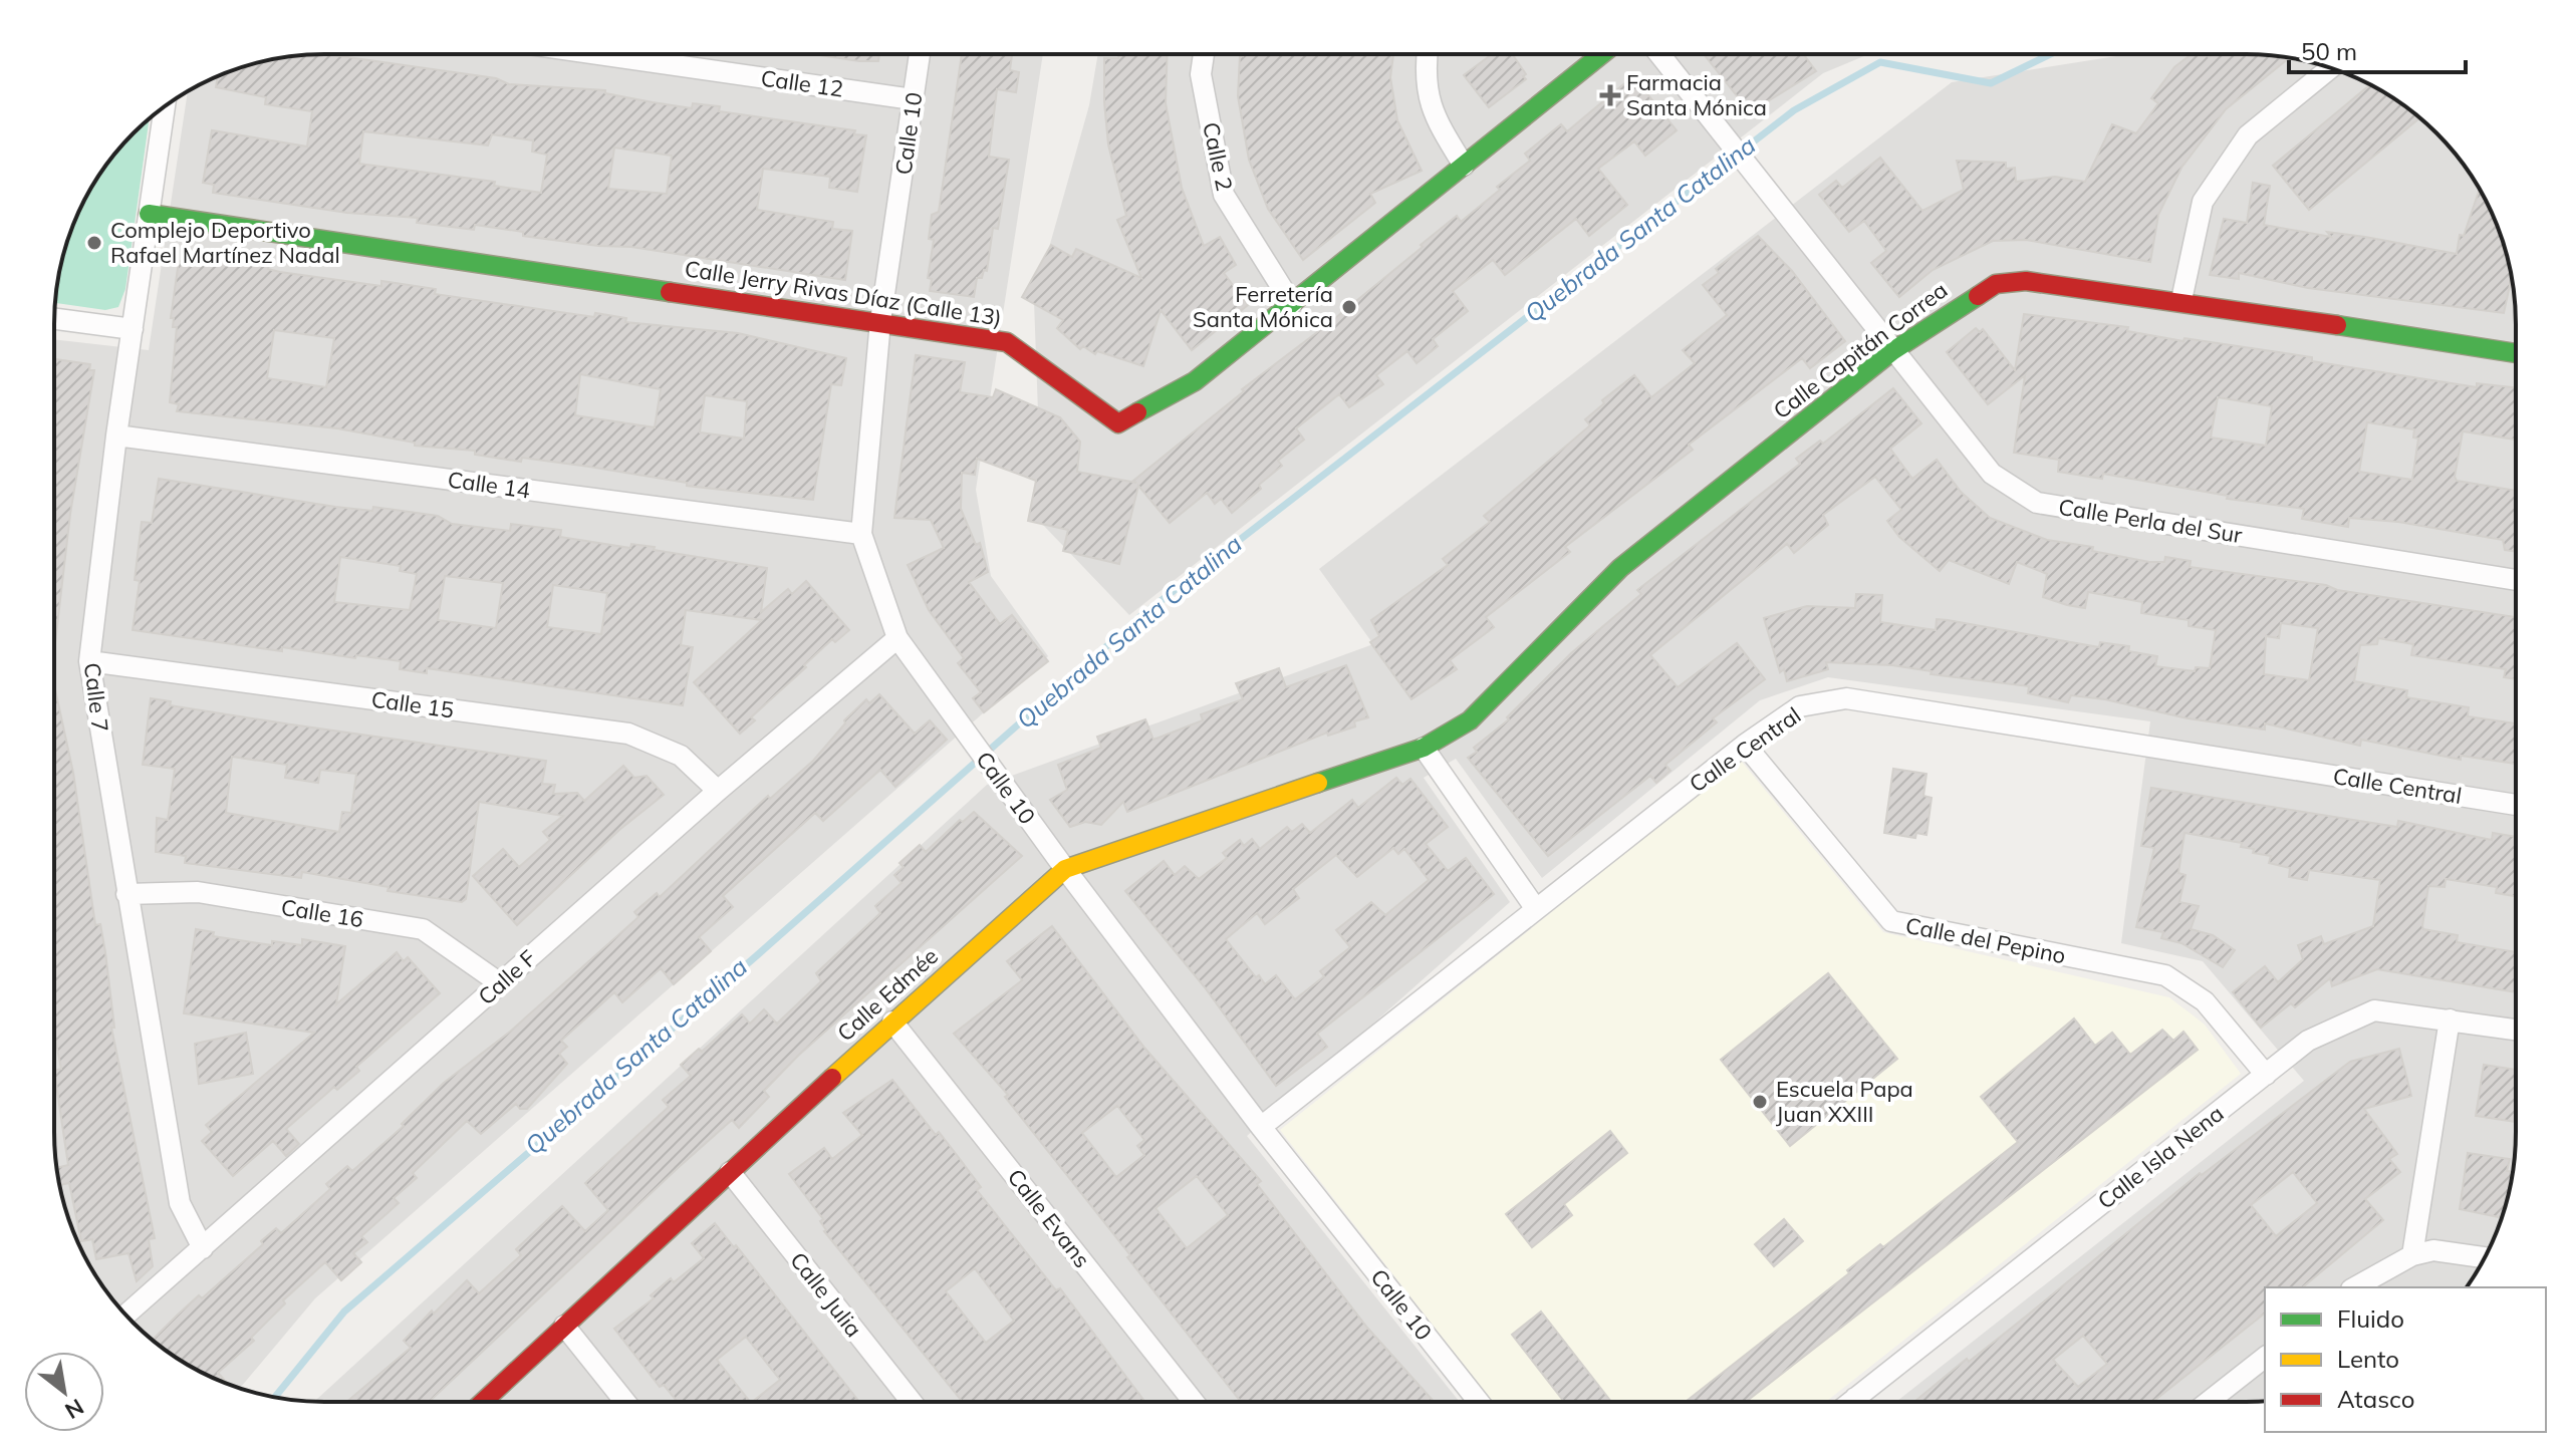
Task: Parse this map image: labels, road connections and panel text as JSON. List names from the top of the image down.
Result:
{
  "streets": {
    "street": [
      "Calle 12",
      "Calle 10",
      "Calle 2",
      "Calle Jerry Rivas Díaz (Calle 13)",
      "Calle Capitán Correa",
      "Calle 14",
      "Calle Perla del Sur",
      "Calle 7",
      "Calle 15",
      "Calle Central",
      "Calle 16",
      "Calle del Pepino",
      "Calle F",
      "Calle Edmée",
      "Calle Isla Nena",
      "Calle Evans",
      "Calle Julia"
    ]
  },
  "crossings": [
    ["Calle 12", "Calle 10"],
    ["Calle 10", "Calle Jerry Rivas Díaz (Calle 13)"],
    ["Calle 10", "Calle 14"],
    ["Calle 10", "Calle Central"],
    ["Calle 10", "Calle F"],
    ["Calle 10", "Calle Edmée"],
    ["Calle 2", "Calle Jerry Rivas Díaz (Calle 13)"],
    ["Calle Jerry Rivas Díaz (Calle 13)", "Calle 7"],
    ["Calle Capitán Correa", "Calle Perla del Sur"],
    ["Calle Capitán Correa", "Calle Edmée"],
    ["Calle 14", "Calle 7"],
    ["Calle 7", "Calle 15"],
    ["Calle 7", "Calle 16"],
    ["Calle 7", "Calle F"],
    ["Calle 15", "Calle F"],
    ["Calle Central", "Calle del Pepino"],
    ["Calle 16", "Calle F"],
    ["Calle del Pepino", "Calle Isla Nena"],
    ["Calle Edmée", "Calle Evans"],
    ["Calle Edmée", "Calle Julia"]
  ],
  "water": ["Quebrada Santa Catalina"],
  "places": {
    "health": ["Farmacia Santa Mónica"],
    "other": ["Complejo Deportivo Rafael Martínez Nadal", "Ferretería Santa Mónica", "Escuela Papa Juan XXIII"]
  },
  "legend": ["Fluido", "Lento", "Atasco"],
  "scale_bar": "50 m",
  "north": "bottom right"
}
